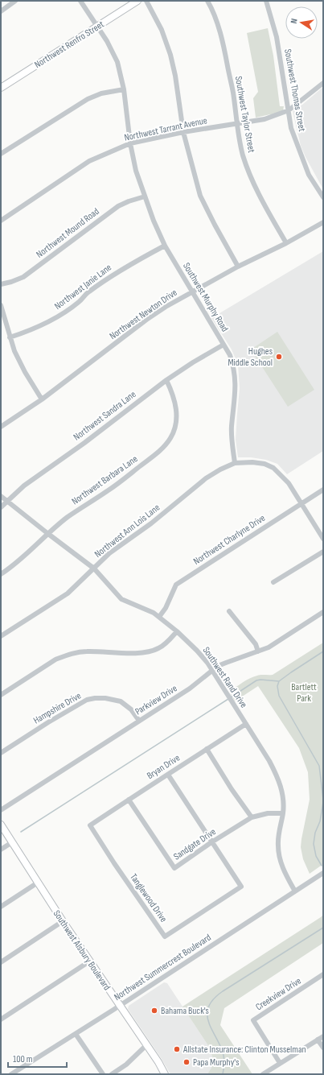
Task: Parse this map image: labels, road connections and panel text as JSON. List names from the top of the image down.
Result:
{
  "streets": {
    "main road": ["Northwest Renfro Street", "Southwest Alsbury Boulevard"],
    "street": [
      "Southwest Thomas Street",
      "Southwest Taylor Street",
      "Northwest Tarrant Avenue",
      "Northwest Mound Road",
      "Northwest Janie Lane",
      "Southwest Murphy Road",
      "Northwest Newton Drive",
      "Northwest Sandra Lane",
      "Northwest Barbara Lane",
      "Northwest Ann Lois Lane",
      "Northwest Charlyne Drive",
      "Southwest Rand Drive",
      "Parkview Drive",
      "Hampshire Drive",
      "Bryan Drive",
      "Sandgate Drive",
      "Tanglewood Drive",
      "Northwest Summercrest Boulevard",
      "Creekview Drive"
    ]
  },
  "crossings": [
    ["Northwest Renfro Street", "Southwest Murphy Road"],
    ["Southwest Thomas Street", "Northwest Tarrant Avenue"],
    ["Southwest Taylor Street", "Northwest Tarrant Avenue"],
    ["Southwest Taylor Street", "Northwest Newton Drive"],
    ["Northwest Tarrant Avenue", "Southwest Murphy Road"],
    ["Northwest Mound Road", "Southwest Murphy Road"],
    ["Northwest Janie Lane", "Southwest Murphy Road"],
    ["Southwest Murphy Road", "Northwest Newton Drive"],
    ["Southwest Murphy Road", "Northwest Sandra Lane"],
    ["Southwest Murphy Road", "Northwest Ann Lois Lane"],
    ["Northwest Sandra Lane", "Northwest Barbara Lane"],
    ["Northwest Sandra Lane", "Southwest Rand Drive"],
    ["Northwest Barbara Lane", "Southwest Rand Drive"],
    ["Northwest Ann Lois Lane", "Southwest Rand Drive"],
    ["Northwest Charlyne Drive", "Southwest Rand Drive"],
    ["Southwest Rand Drive", "Parkview Drive"],
    ["Southwest Rand Drive", "Bryan Drive"],
    ["Southwest Rand Drive", "Sandgate Drive"],
    ["Southwest Rand Drive", "Northwest Summercrest Boulevard"],
    ["Parkview Drive", "Hampshire Drive"],
    ["Bryan Drive", "Sandgate Drive"],
    ["Bryan Drive", "Tanglewood Drive"],
    ["Sandgate Drive", "Tanglewood Drive"],
    ["Southwest Alsbury Boulevard", "Northwest Summercrest Boulevard"]
  ],
  "parks": ["Bartlett Park"],
  "places": [
    "Hughes Middle School",
    "Bahama Buck's",
    "Allstate Insurance: Clinton Musselman",
    "Papa Murphy's"
  ],
  "scale_bar": "100 m",
  "north": "left"
}
